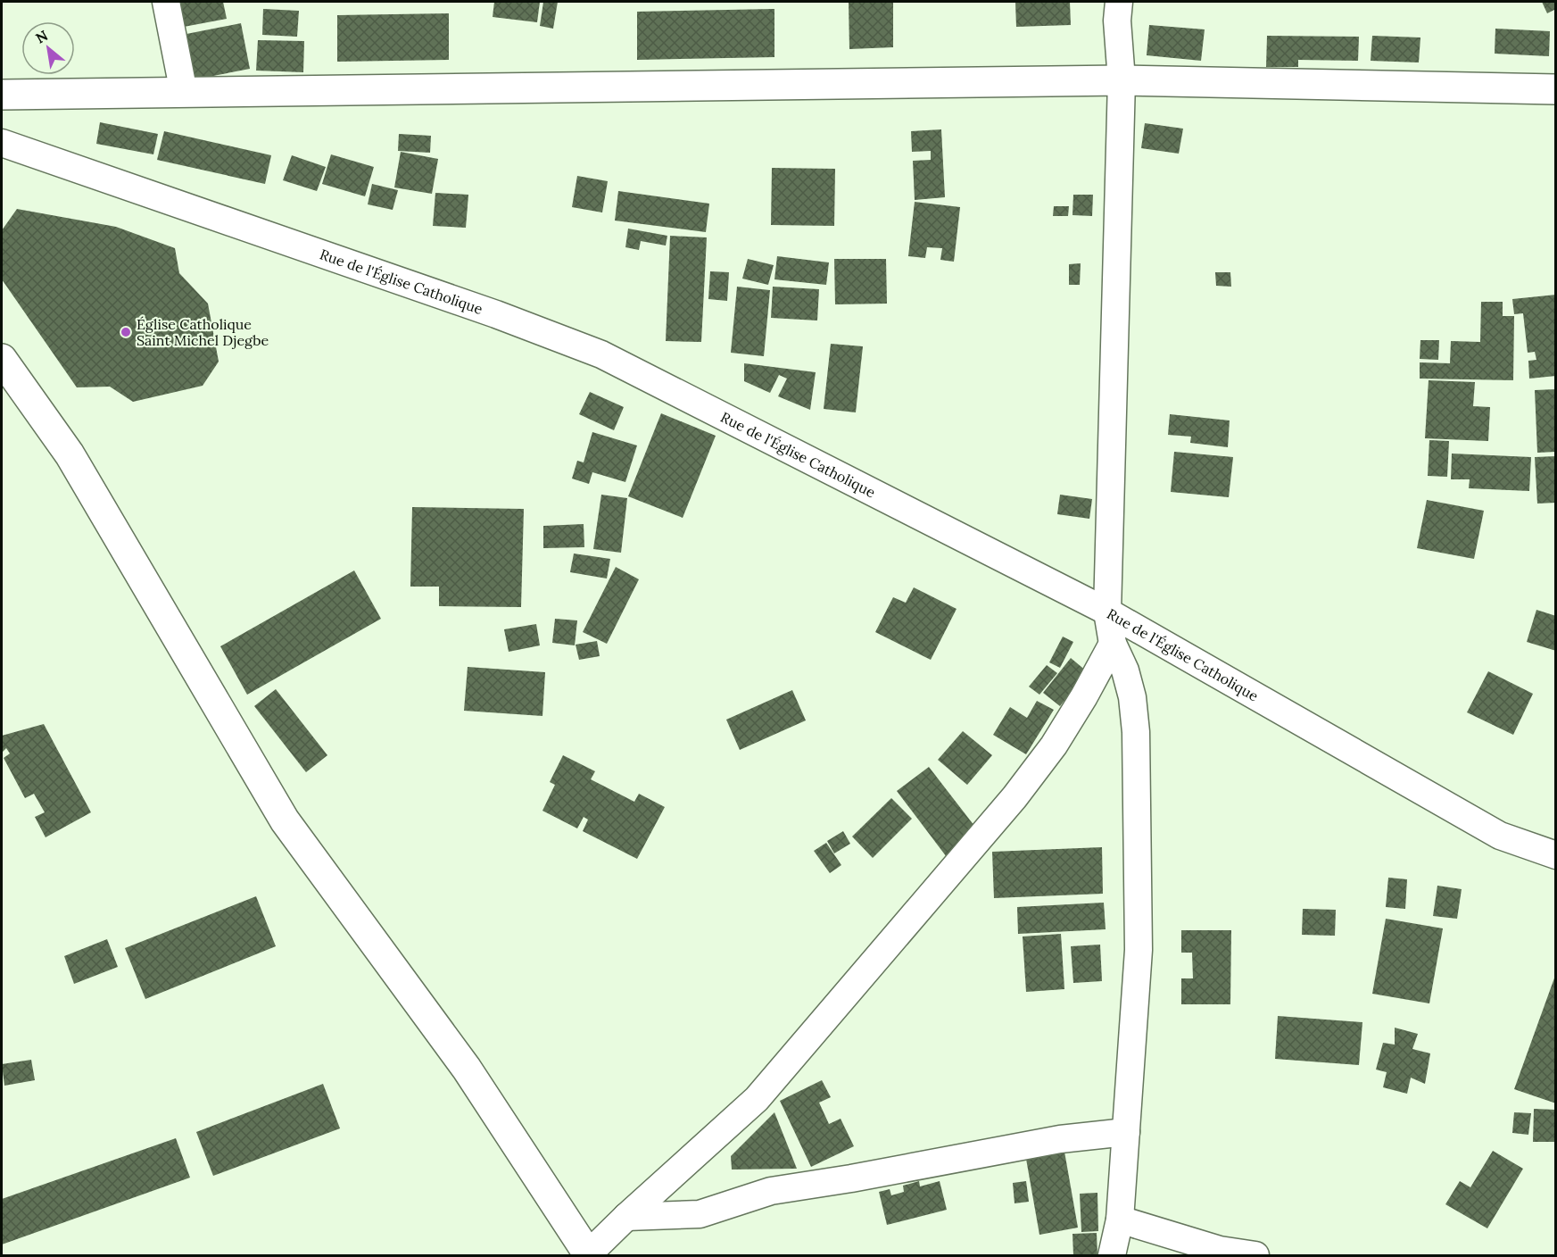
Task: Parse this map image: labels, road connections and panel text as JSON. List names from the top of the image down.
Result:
{
  "streets": {
    "street": ["Rue de l'Église Catholique"]
  },
  "places": ["Église Catholique Saint Michel Djegbe"],
  "north": "top left"
}
